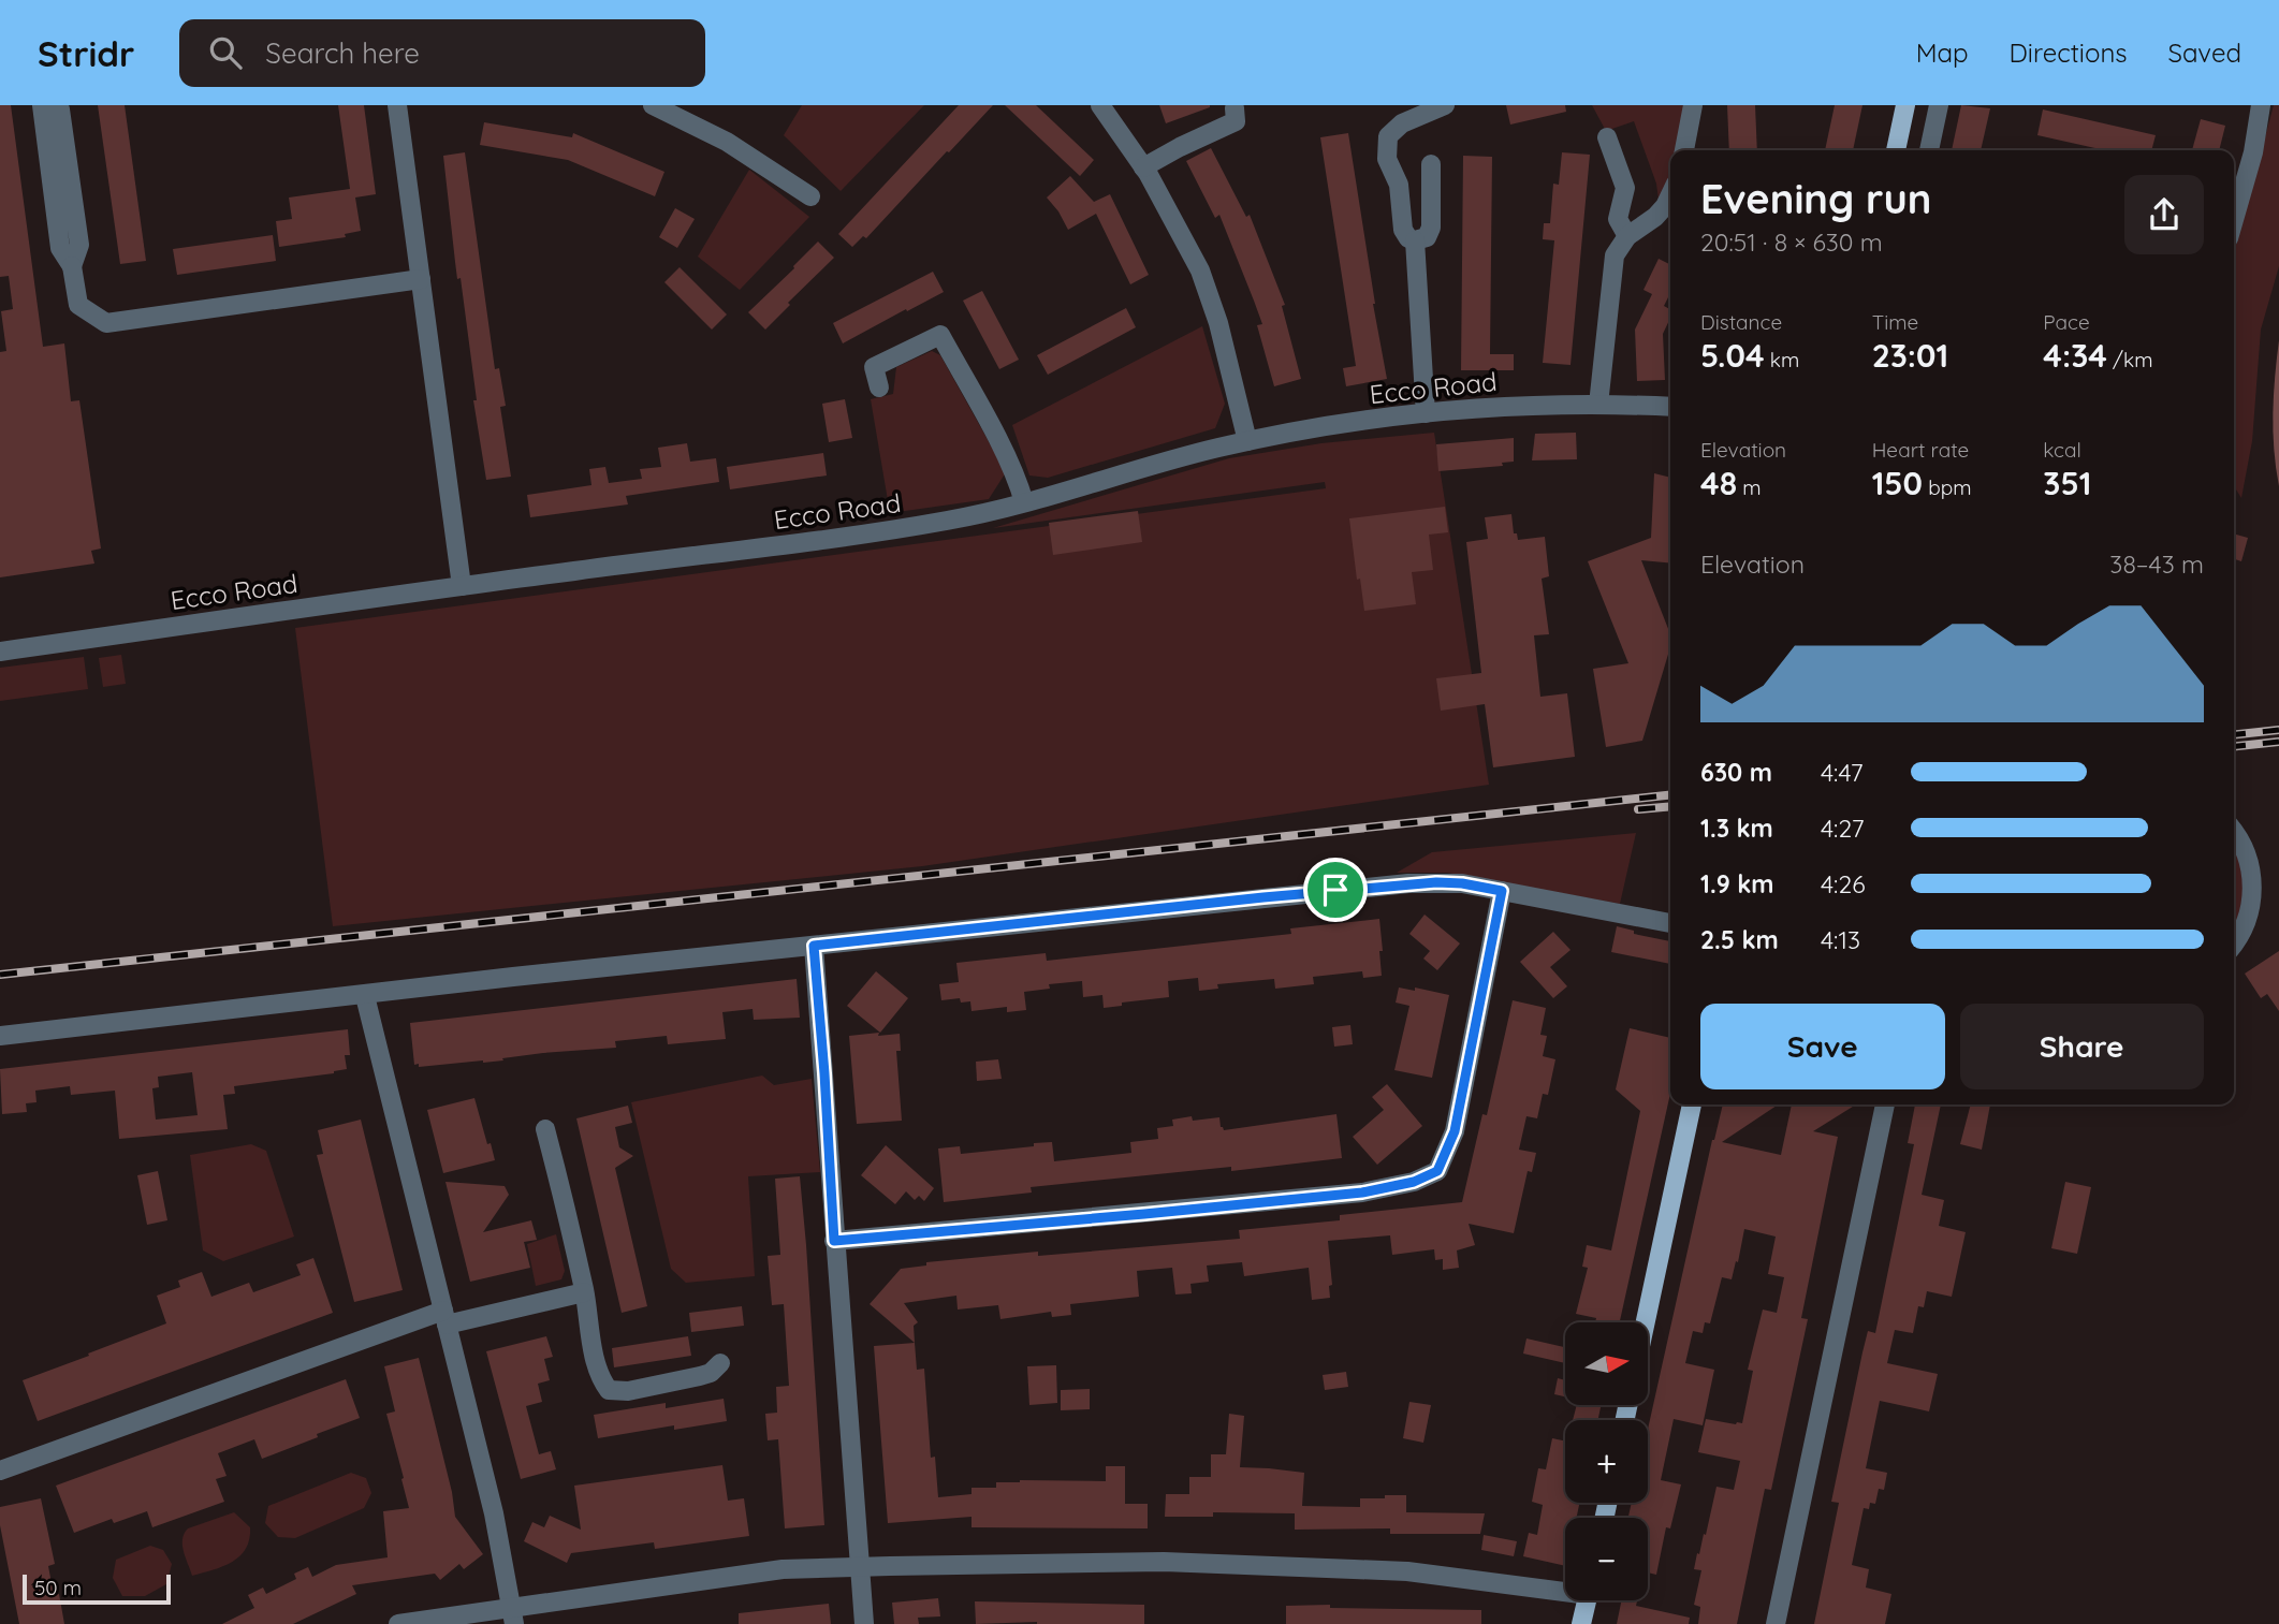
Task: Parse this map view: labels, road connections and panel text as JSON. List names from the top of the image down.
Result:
{
  "streets": {
    "street": ["Ecco Road"]
  },
  "scale_bar": "50 m",
  "north": "right",
  "page": {
    "header": "Stridr",
    "search": "Search here",
    "nav": ["Map", "Directions", "Saved"],
    "heading": ["Evening run", "20:51 · 8 × 630 m"],
    "stats": [
      ["Distance", "5.04 km"],
      ["Time", "23:01"],
      ["Pace", "4:34 /km"],
      ["Elevation", "48 m"],
      ["Heart rate", "150 bpm"],
      ["kcal", "351"]
    ],
    "chart": ["Elevation", "38–43 m"],
    "list": [
      {
        "name": "630 m",
        "note": "4:47"
      },
      {
        "name": "1.3 km",
        "note": "4:27"
      },
      {
        "name": "1.9 km",
        "note": "4:26"
      },
      {
        "name": "2.5 km",
        "note": "4:13"
      }
    ],
    "buttons": ["Save", "Share"],
    "map_buttons": ["+", "−"],
    "scale": "50 m"
  }
}
